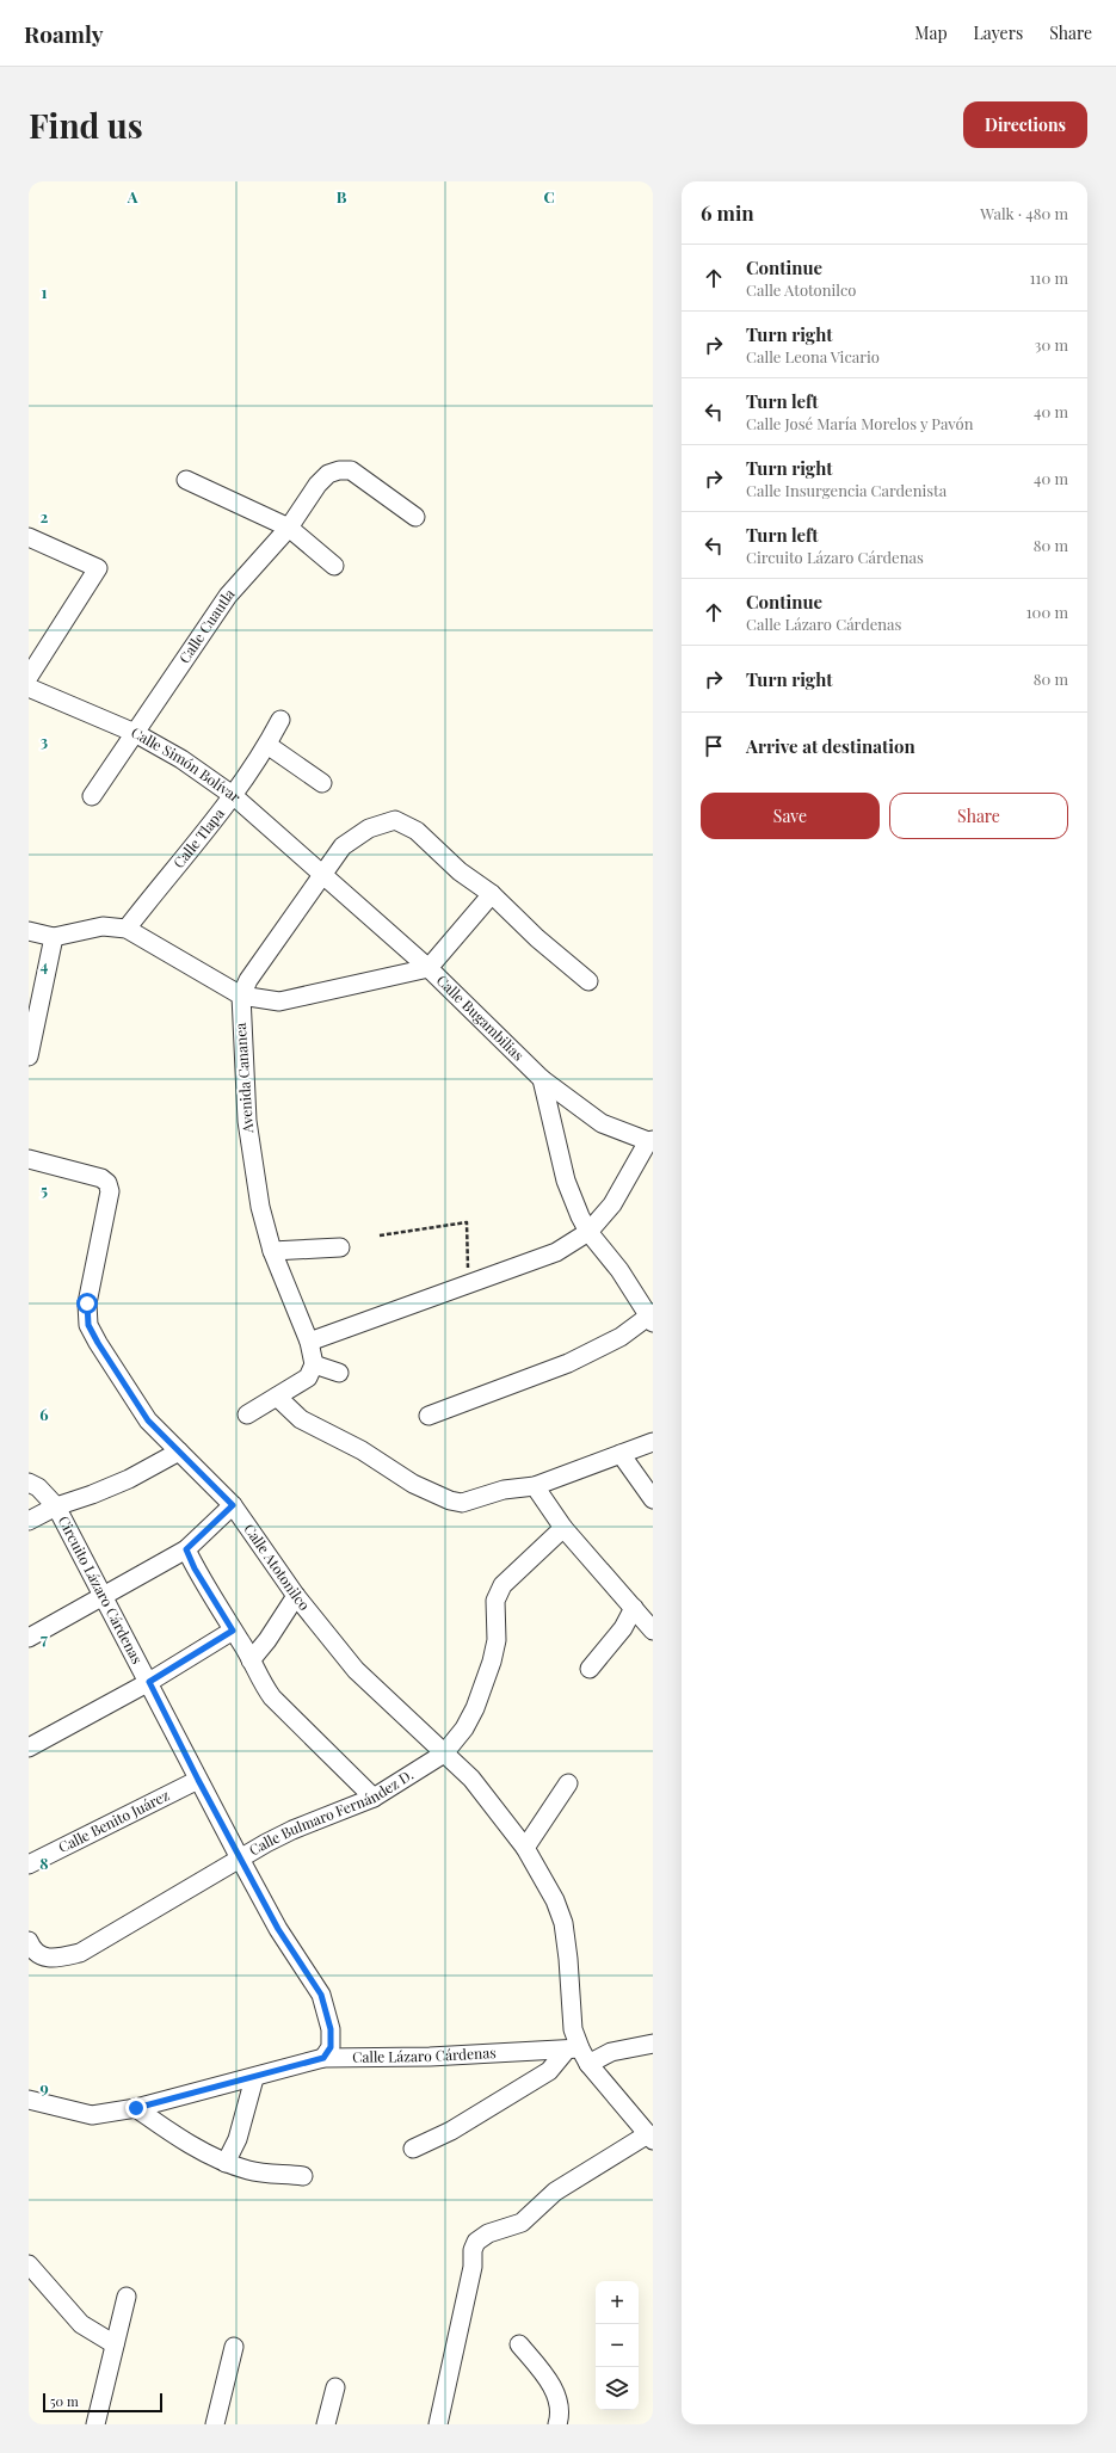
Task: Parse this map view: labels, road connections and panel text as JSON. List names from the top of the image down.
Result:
{
  "streets": {
    "street": [
      "Calle Cuautla",
      "Calle Simón Bolívar",
      "Calle Tlapa",
      "Calle Bugambilias",
      "Avenida Cananea",
      "Calle Atotonilco",
      "Circuito Lázaro Cárdenas",
      "Calle Bulmaro Fernández D.",
      "Calle Benito Juárez",
      "Calle Lázaro Cárdenas"
    ]
  },
  "crossings": [
    ["Calle Cuautla", "Calle Simón Bolívar"],
    ["Calle Simón Bolívar", "Calle Tlapa"],
    ["Calle Simón Bolívar", "Calle Bugambilias"],
    ["Calle Simón Bolívar", "Avenida Cananea"],
    ["Calle Bugambilias", "Avenida Cananea"],
    ["Calle Atotonilco", "Calle Bulmaro Fernández D."],
    ["Calle Atotonilco", "Calle Lázaro Cárdenas"],
    ["Circuito Lázaro Cárdenas", "Calle Bulmaro Fernández D."],
    ["Circuito Lázaro Cárdenas", "Calle Benito Juárez"]
  ],
  "scale_bar": "50 m",
  "page": {
    "header": "Roamly",
    "nav": ["Map", "Layers", "Share"],
    "buttons": [
      "Directions",
      ["Save", "Share"]
    ],
    "title": "Find us",
    "heading": ["6 min", "Walk · 480 m"],
    "list": [
      ["Continue", "Calle Atotonilco", "110 m"],
      ["Turn right", "Calle Leona Vicario", "30 m"],
      ["Turn left", "Calle José María Morelos y Pavón", "40 m"],
      ["Turn right", "Calle Insurgencia Cardenista", "40 m"],
      ["Turn left", "Circuito Lázaro Cárdenas", "80 m"],
      ["Continue", "Calle Lázaro Cárdenas", "100 m"],
      ["Turn right", "80 m"],
      "Arrive at destination"
    ],
    "map_buttons": ["+", "−"],
    "scale": "50 m"
  },
  "grid": {
    "columns": ["A", "B", "C"],
    "rows": [
      "1",
      "2",
      "3",
      "4",
      "5",
      "6",
      "7",
      "8",
      "9"
    ]
  }
}
